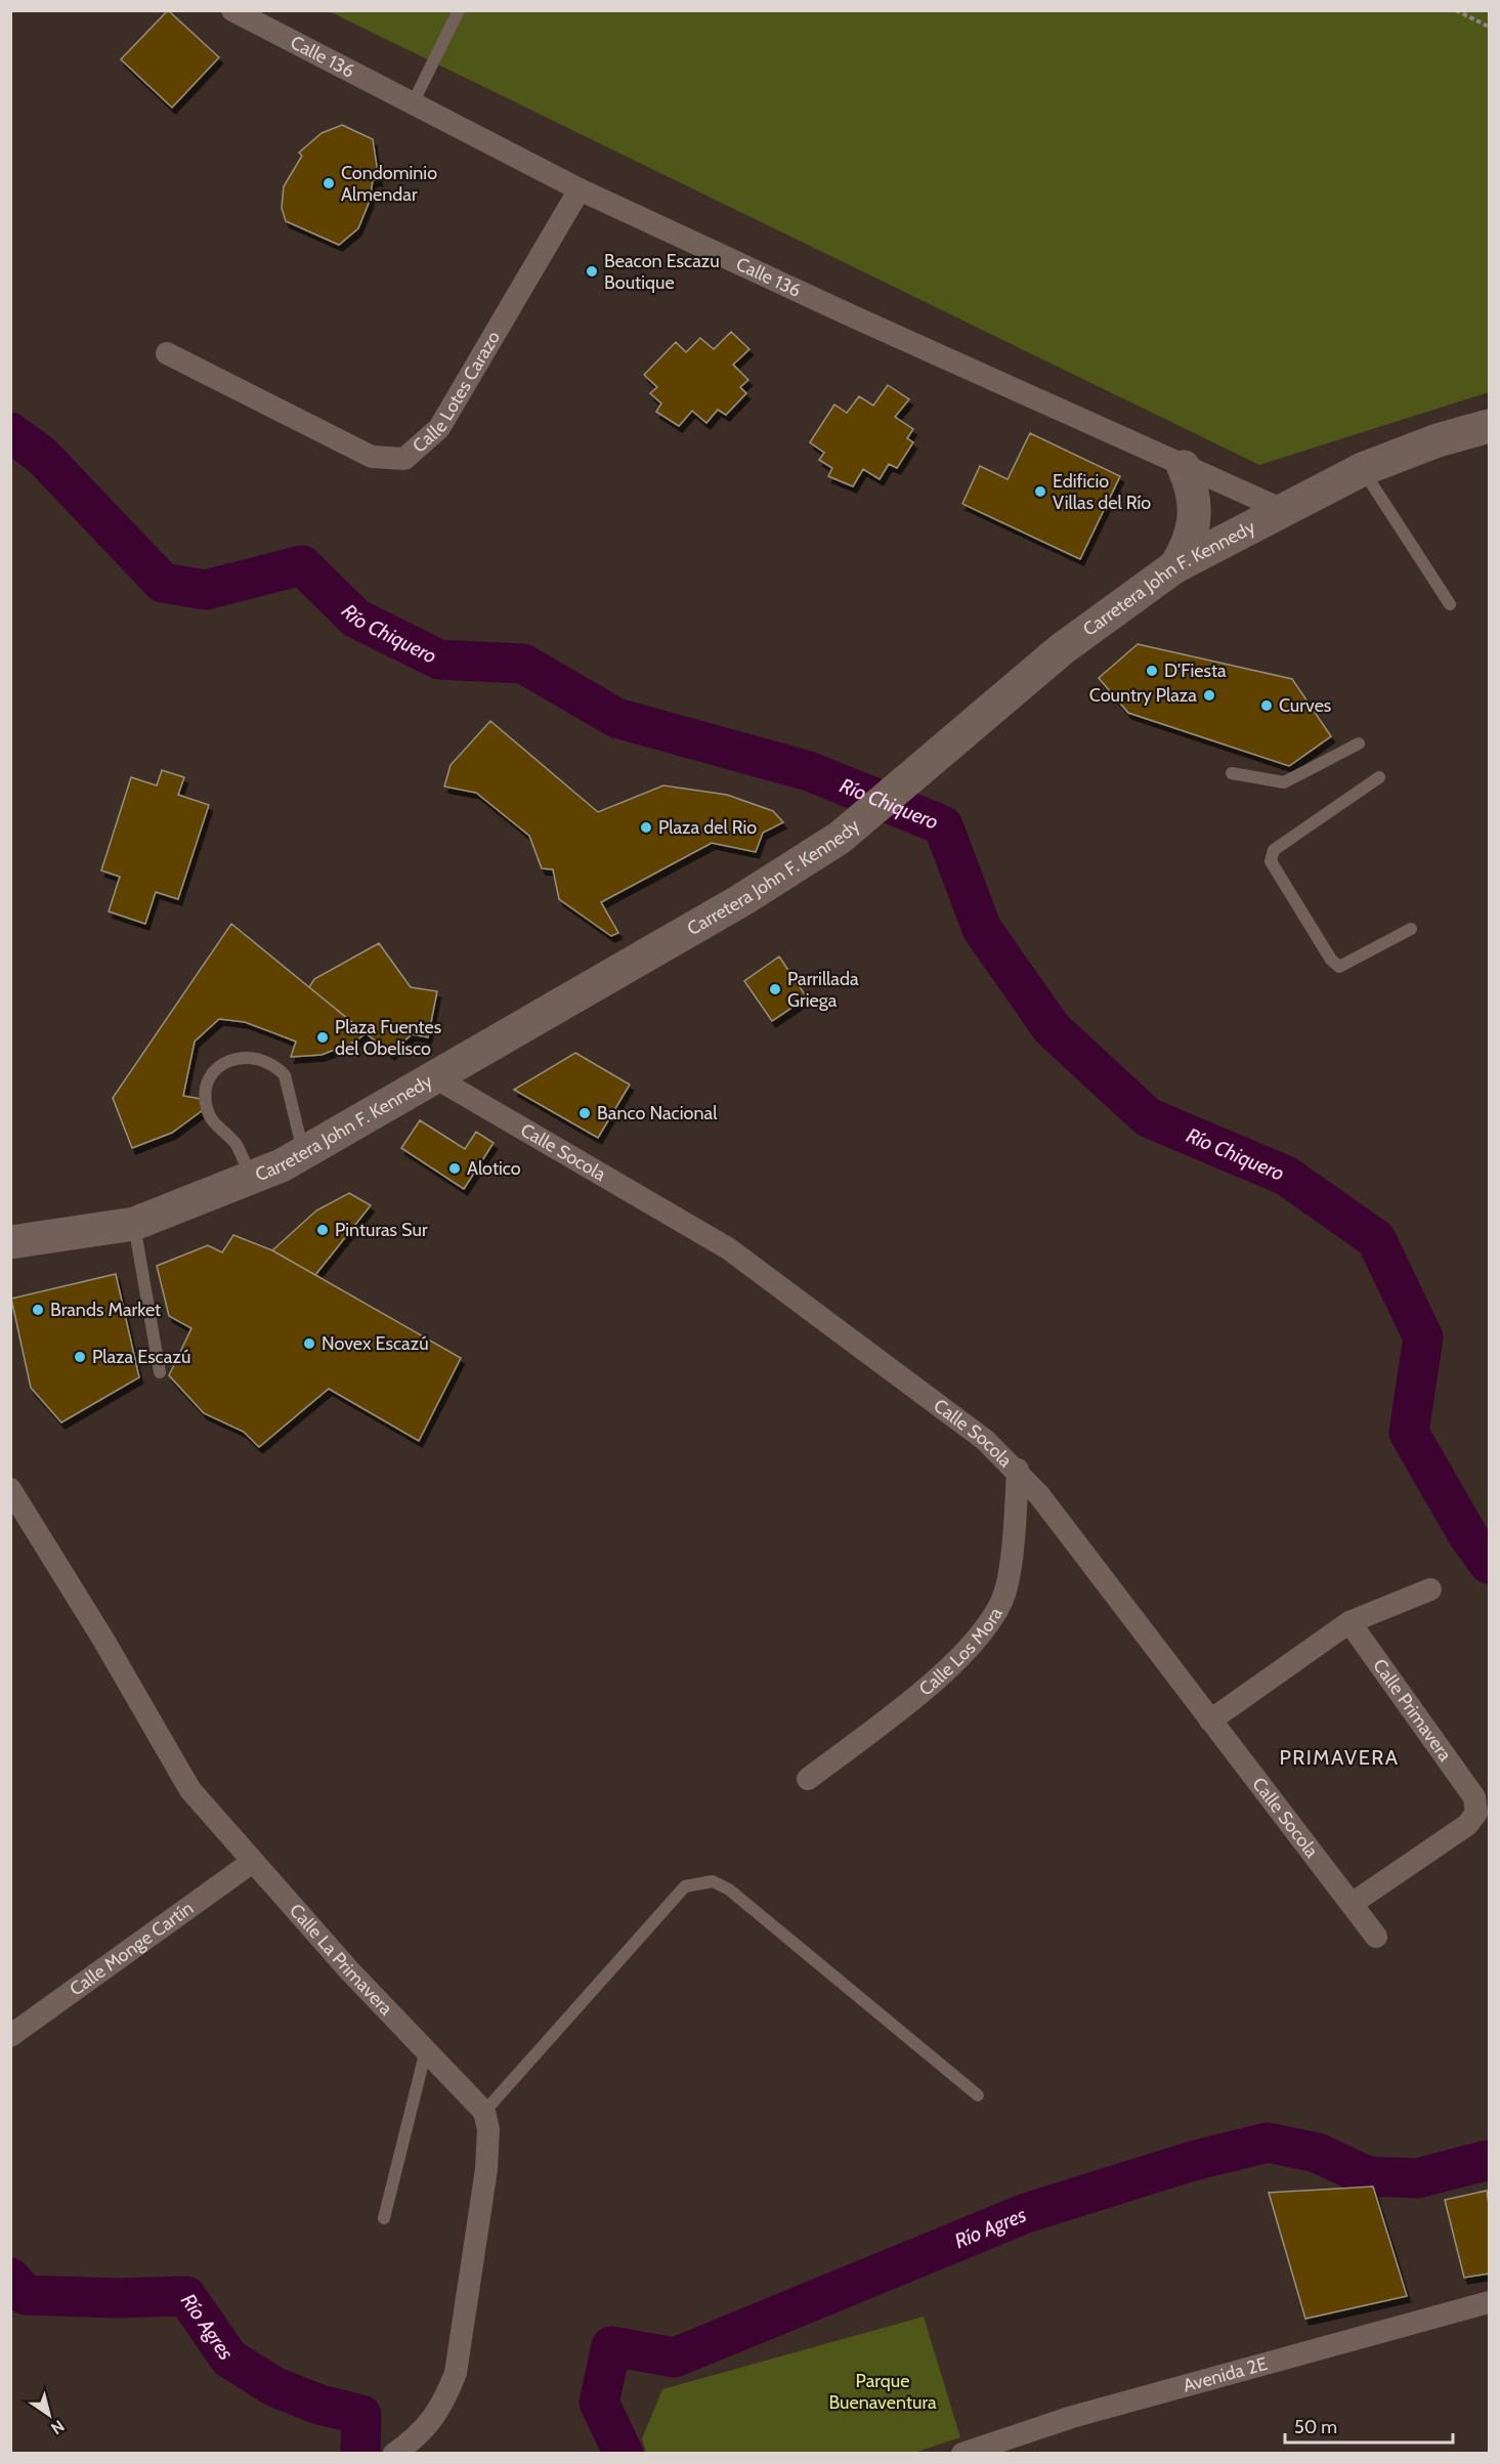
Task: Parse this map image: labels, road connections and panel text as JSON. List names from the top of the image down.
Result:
{
  "streets": {
    "main road": ["Carretera John F. Kennedy"],
    "street": [
      "Calle 136",
      "Calle Lotes Carazo",
      "Calle Socola",
      "Calle Los Mora",
      "Calle Primavera",
      "Calle Monge Cartín",
      "Calle La Primavera",
      "Avenida 2E"
    ]
  },
  "crossings": [
    ["Calle 136", "Calle Lotes Carazo"],
    ["Calle 136", "Carretera John F. Kennedy"],
    ["Carretera John F. Kennedy", "Calle Socola"],
    ["Calle Socola", "Calle Los Mora"],
    ["Calle Socola", "Calle Primavera"],
    ["Calle Monge Cartín", "Calle La Primavera"]
  ],
  "districts": ["PRIMAVERA"],
  "water": ["Río Chiquero", "Río Agres"],
  "parks": ["Parque Buenaventura"],
  "places": [
    "Condominio Almendar",
    "Beacon Escazu Boutique",
    "Edificio Villas del Río",
    "D'Fiesta",
    "Country Plaza",
    "Curves",
    "Plaza del Rio",
    "Parrillada Griega",
    "Plaza Fuentes del Obelisco",
    "Banco Nacional",
    "Alotico",
    "Pinturas Sur",
    "Brands Market",
    "Novex Escazú",
    "Plaza Escazú"
  ],
  "scale_bar": "50 m",
  "north": "bottom right"
}
